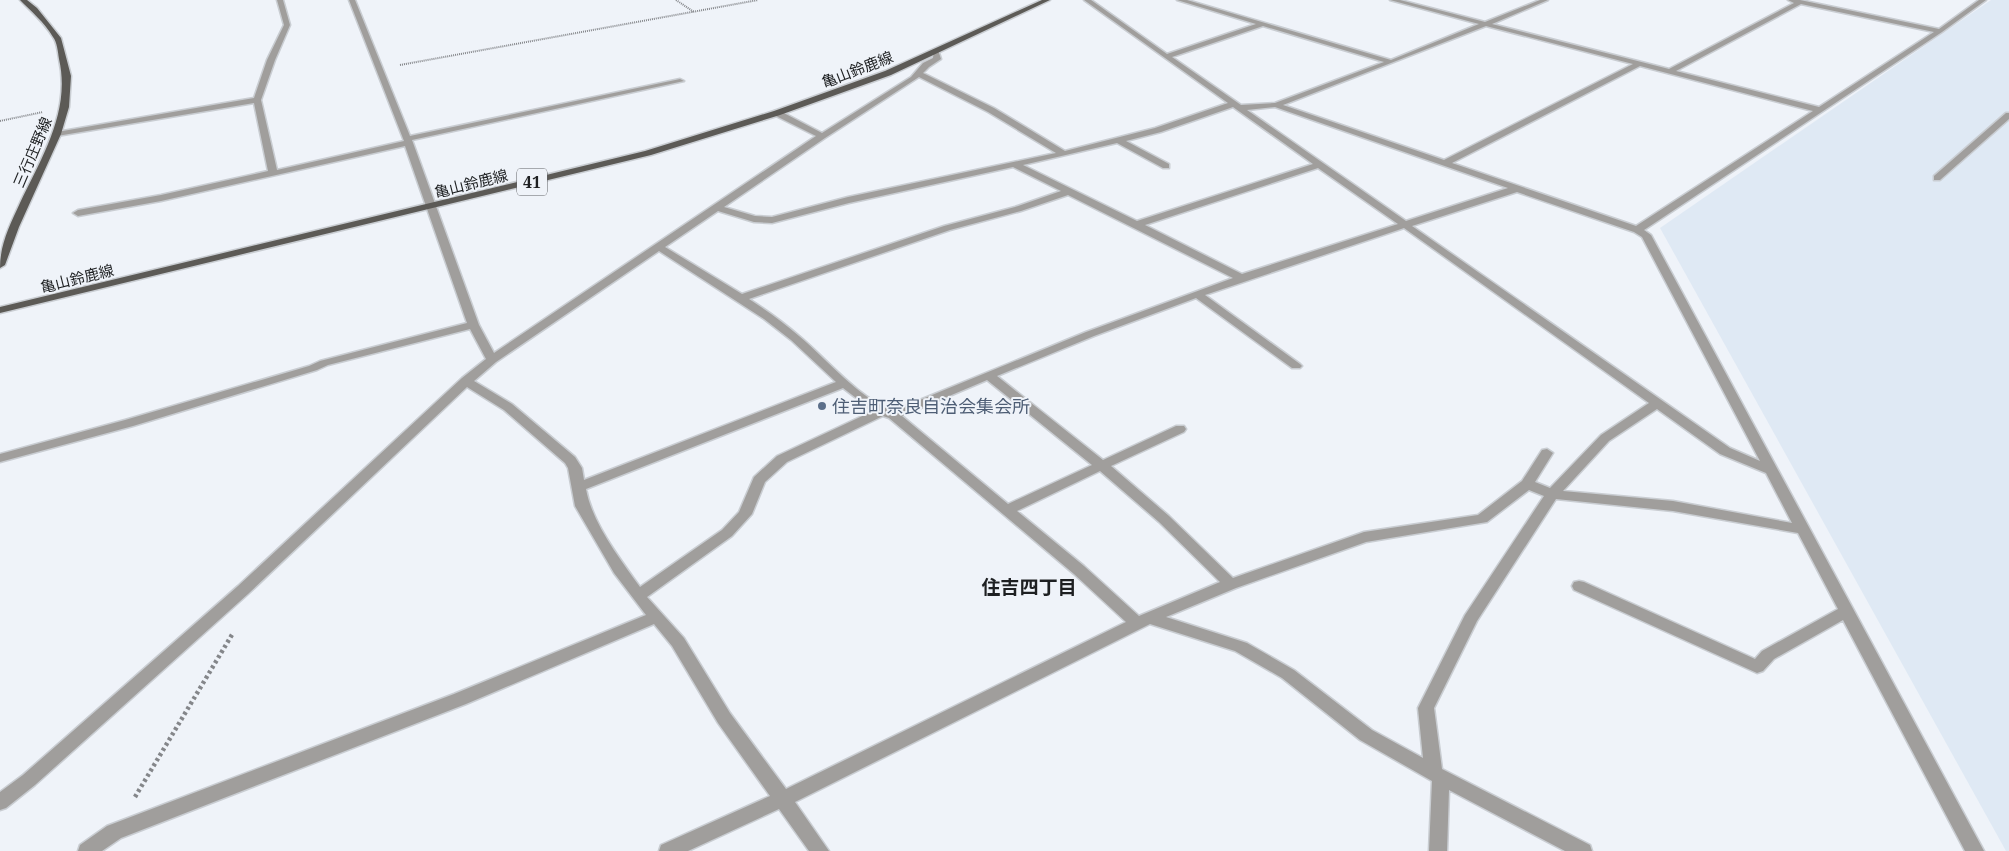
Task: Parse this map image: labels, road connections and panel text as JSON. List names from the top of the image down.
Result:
{
  "streets": {
    "main road": ["亀山鈴鹿線", "三行庄野線", "41"]
  },
  "districts": ["住吉四丁目"],
  "places": ["住吉町奈良自治会集会所"]
}
